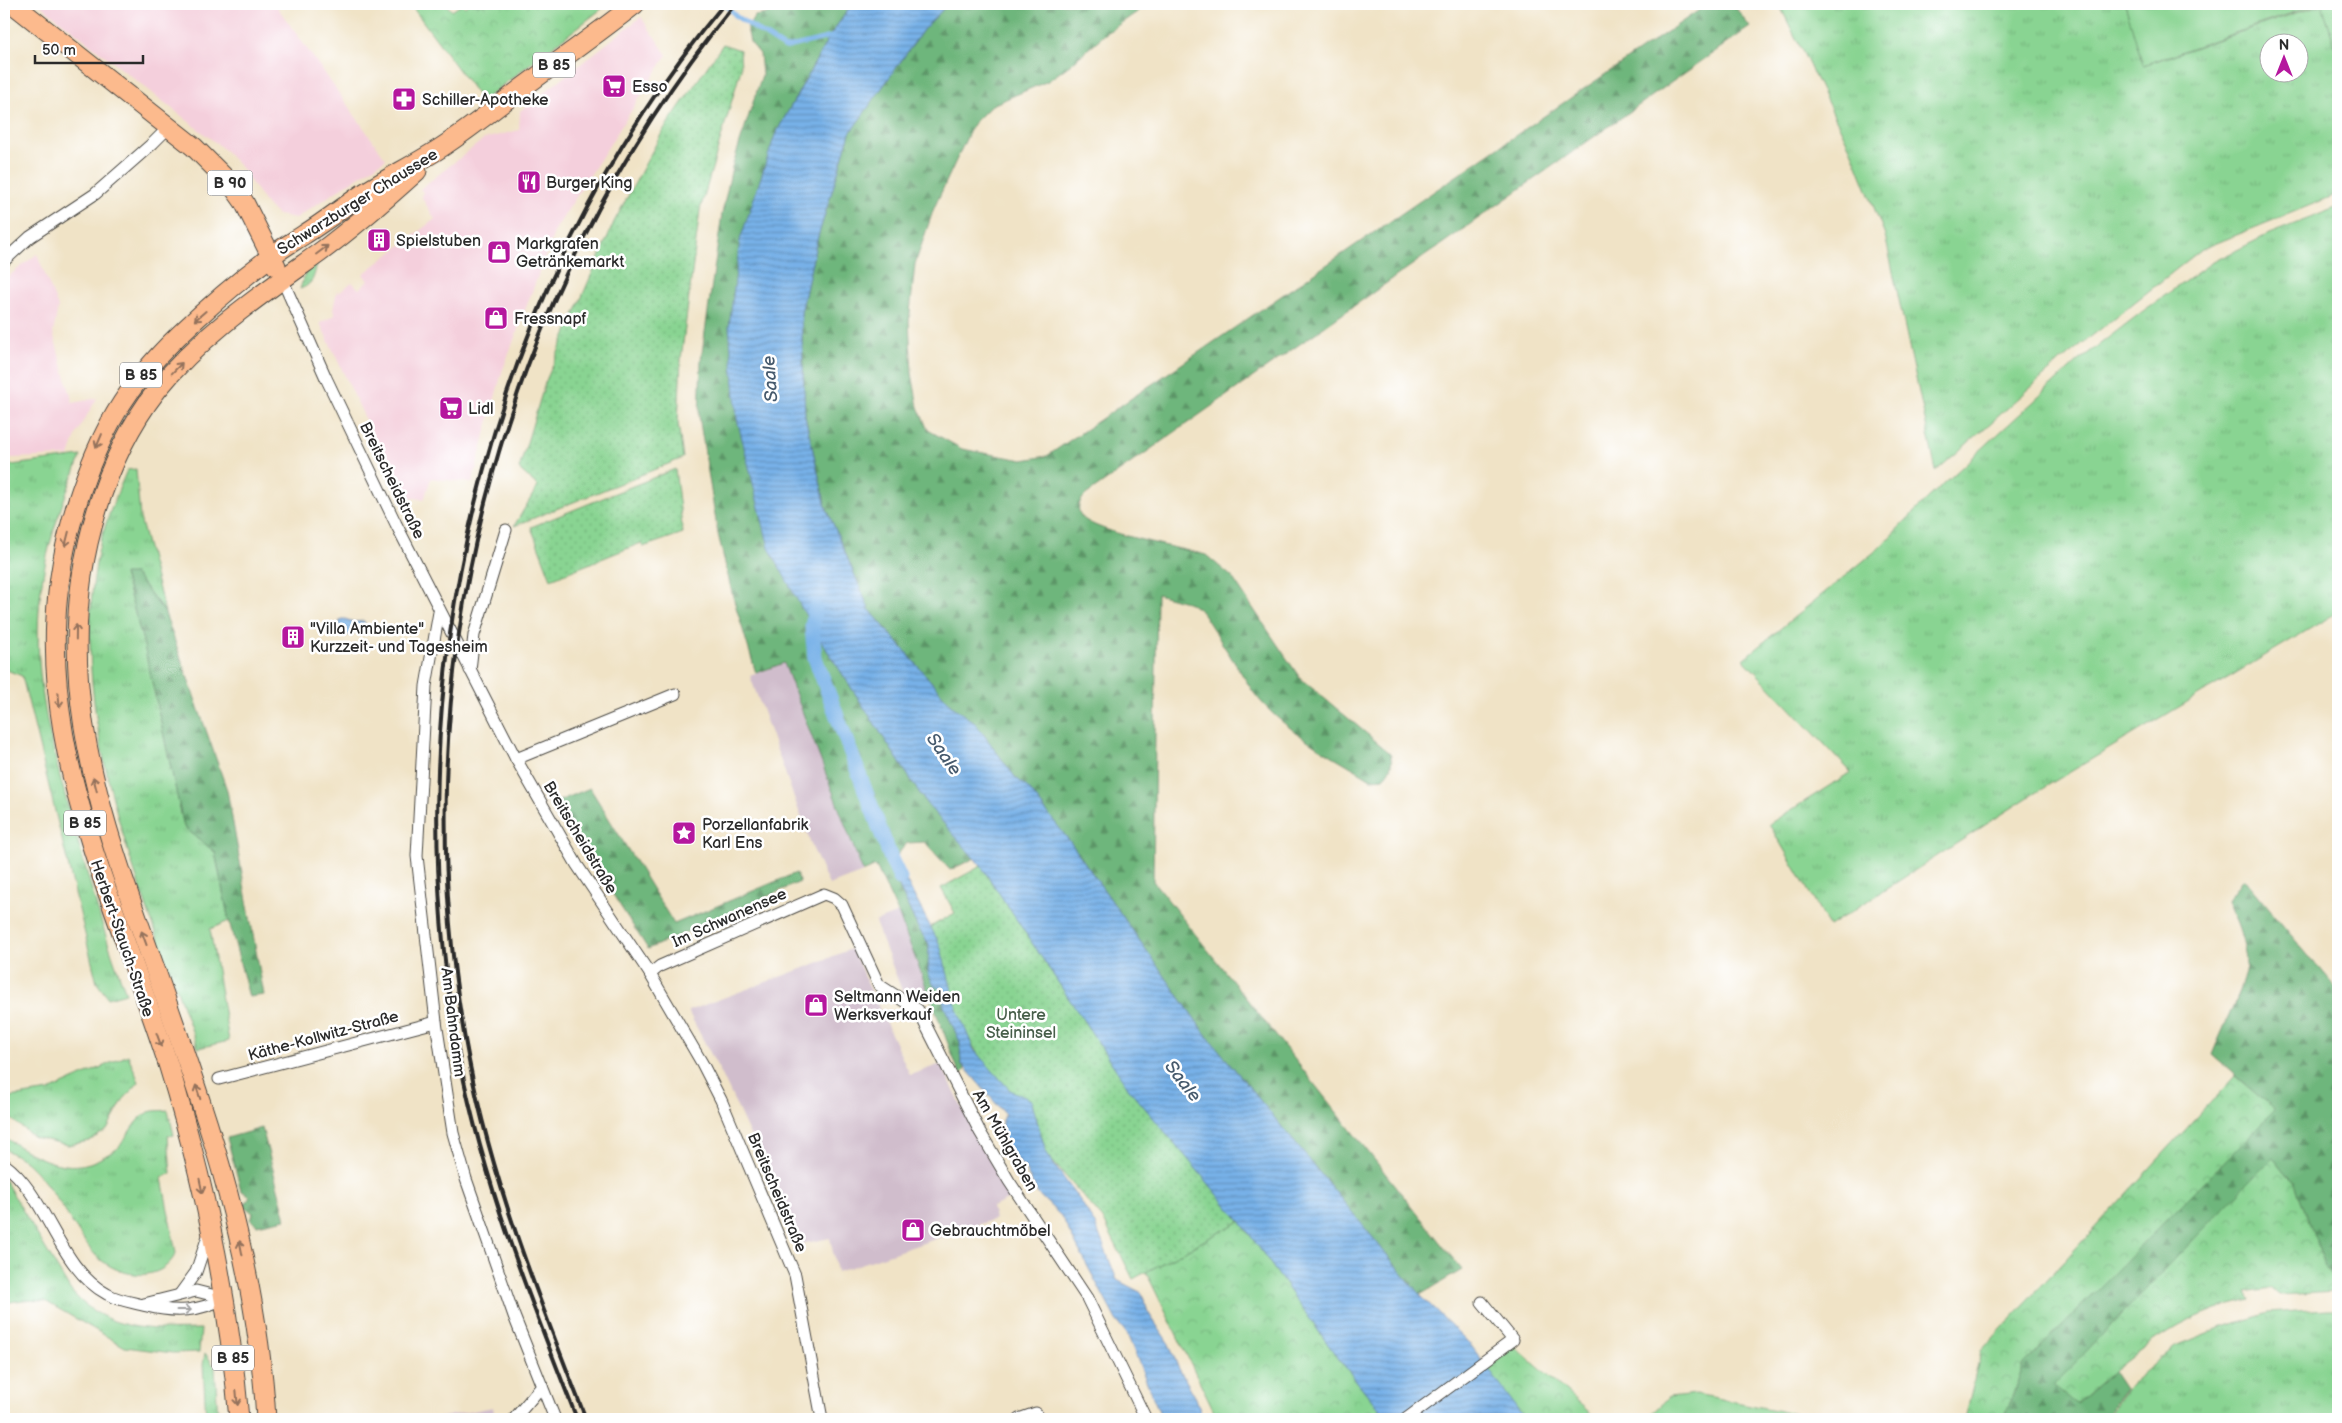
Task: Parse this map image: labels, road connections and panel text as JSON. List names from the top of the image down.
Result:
{
  "streets": {
    "main road": [
      "B 85",
      "B 90",
      "Schwarzburger Chaussee",
      "Herbert-Stauch-Straße"
    ],
    "street": [
      "Breitscheidstraße",
      "Im Schwanensee",
      "Am Bahndamm",
      "Käthe-Kollwitz-Straße",
      "Am Mühlgraben"
    ]
  },
  "crossings": [
    ["B 90", "Schwarzburger Chaussee"],
    ["B 90", "Breitscheidstraße"],
    ["B 90", "Herbert-Stauch-Straße"],
    ["Schwarzburger Chaussee", "Breitscheidstraße"],
    ["Schwarzburger Chaussee", "Herbert-Stauch-Straße"],
    ["Breitscheidstraße", "Im Schwanensee"],
    ["Breitscheidstraße", "Herbert-Stauch-Straße"],
    ["Breitscheidstraße", "Am Bahndamm"],
    ["Im Schwanensee", "Am Mühlgraben"],
    ["Am Bahndamm", "Käthe-Kollwitz-Straße"]
  ],
  "water": ["Saale"],
  "parks": ["Untere Steininsel"],
  "places": {
    "supermarket": ["Esso", "Lidl"],
    "pharmacy": ["Schiller-Apotheke"],
    "restaurant": ["Burger King"],
    "building": ["Spielstuben", "\"Villa Ambiente\" Kurzzeit- und Tagesheim"],
    "shop": [
      "Markgrafen Getränkemarkt",
      "Fressnapf",
      "Seltmann Weiden Werksverkauf",
      "Gebrauchtmöbel"
    ],
    "place": ["Porzellanfabrik Karl Ens"]
  },
  "scale_bar": "50 m",
  "north": "top"
}
